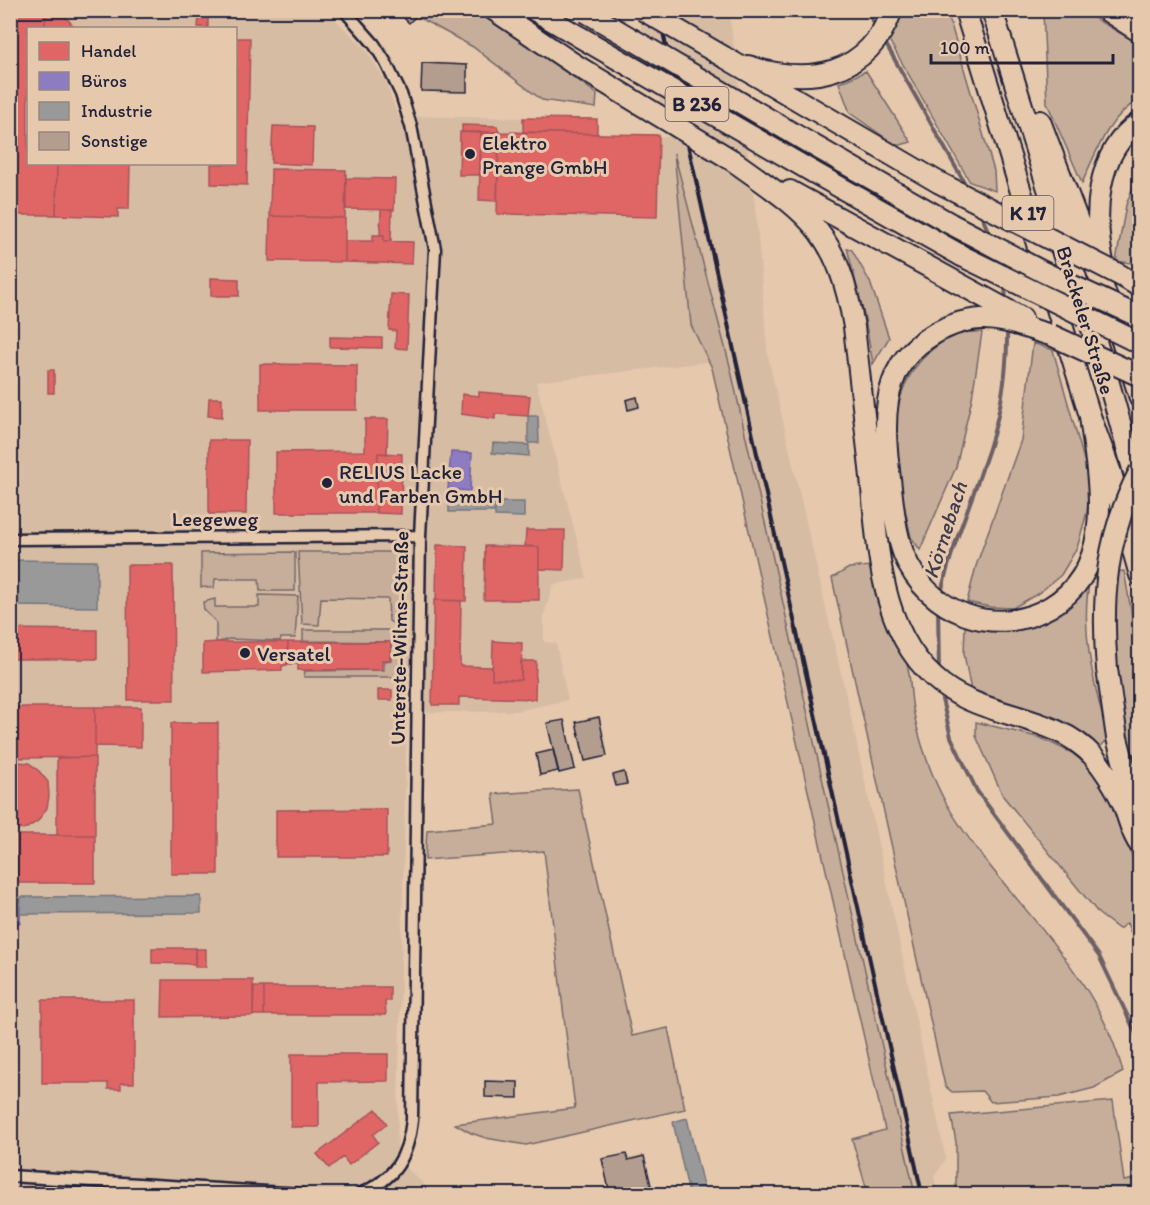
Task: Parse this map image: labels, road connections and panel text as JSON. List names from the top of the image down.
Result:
{
  "streets": {
    "highway": ["B 236", "K 17", "Brackeler Straße"],
    "street": ["Leegeweg", "Unterste-Wilms-Straße"]
  },
  "crossings": [
    ["Leegeweg", "Unterste-Wilms-Straße"]
  ],
  "water": ["Körnebach"],
  "places": ["Elektro Prange GmbH", "RELIUS Lacke und Farben GmbH", "Versatel"],
  "legend": [
    "Handel",
    "Büros",
    "Industrie",
    "Sonstige"
  ],
  "scale_bar": "100 m"
}
